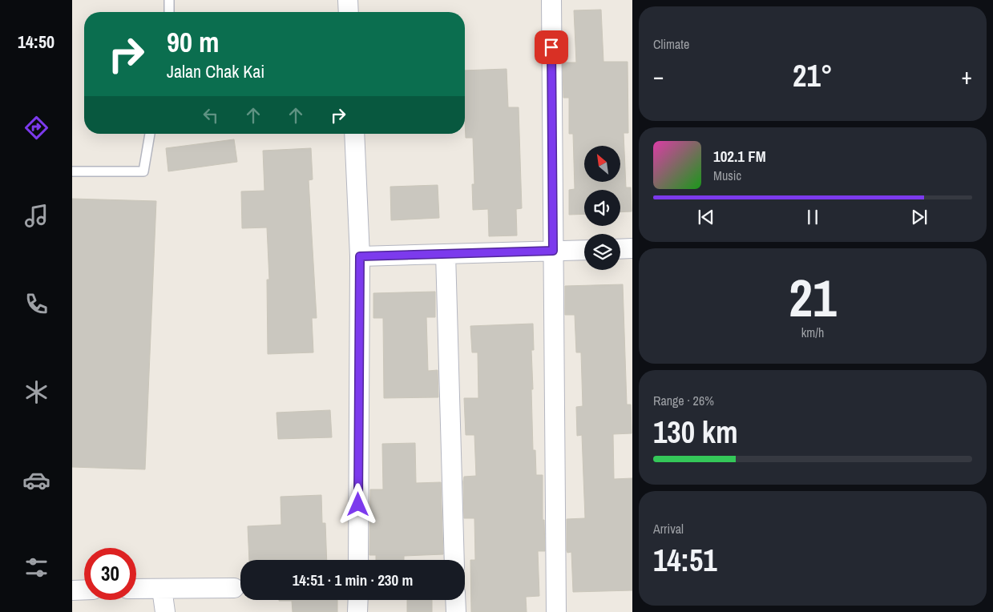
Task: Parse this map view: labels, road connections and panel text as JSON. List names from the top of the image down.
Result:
{
  "north": "top left",
  "page": {
    "tabs": "14:50",
    "tile": [
      "Climate",
      ["21", "km/h"],
      ["Range · 26%", "130 km"],
      ["Arrival", "14:51"]
    ],
    "turn": ["90 m", "Jalan Chak Kai"],
    "heat": ["−", "21°", "+"],
    "song": ["102.1 FM", "Music"],
    "limit": "30",
    "trip": "14:51 · 1 min · 230 m"
  }
}
